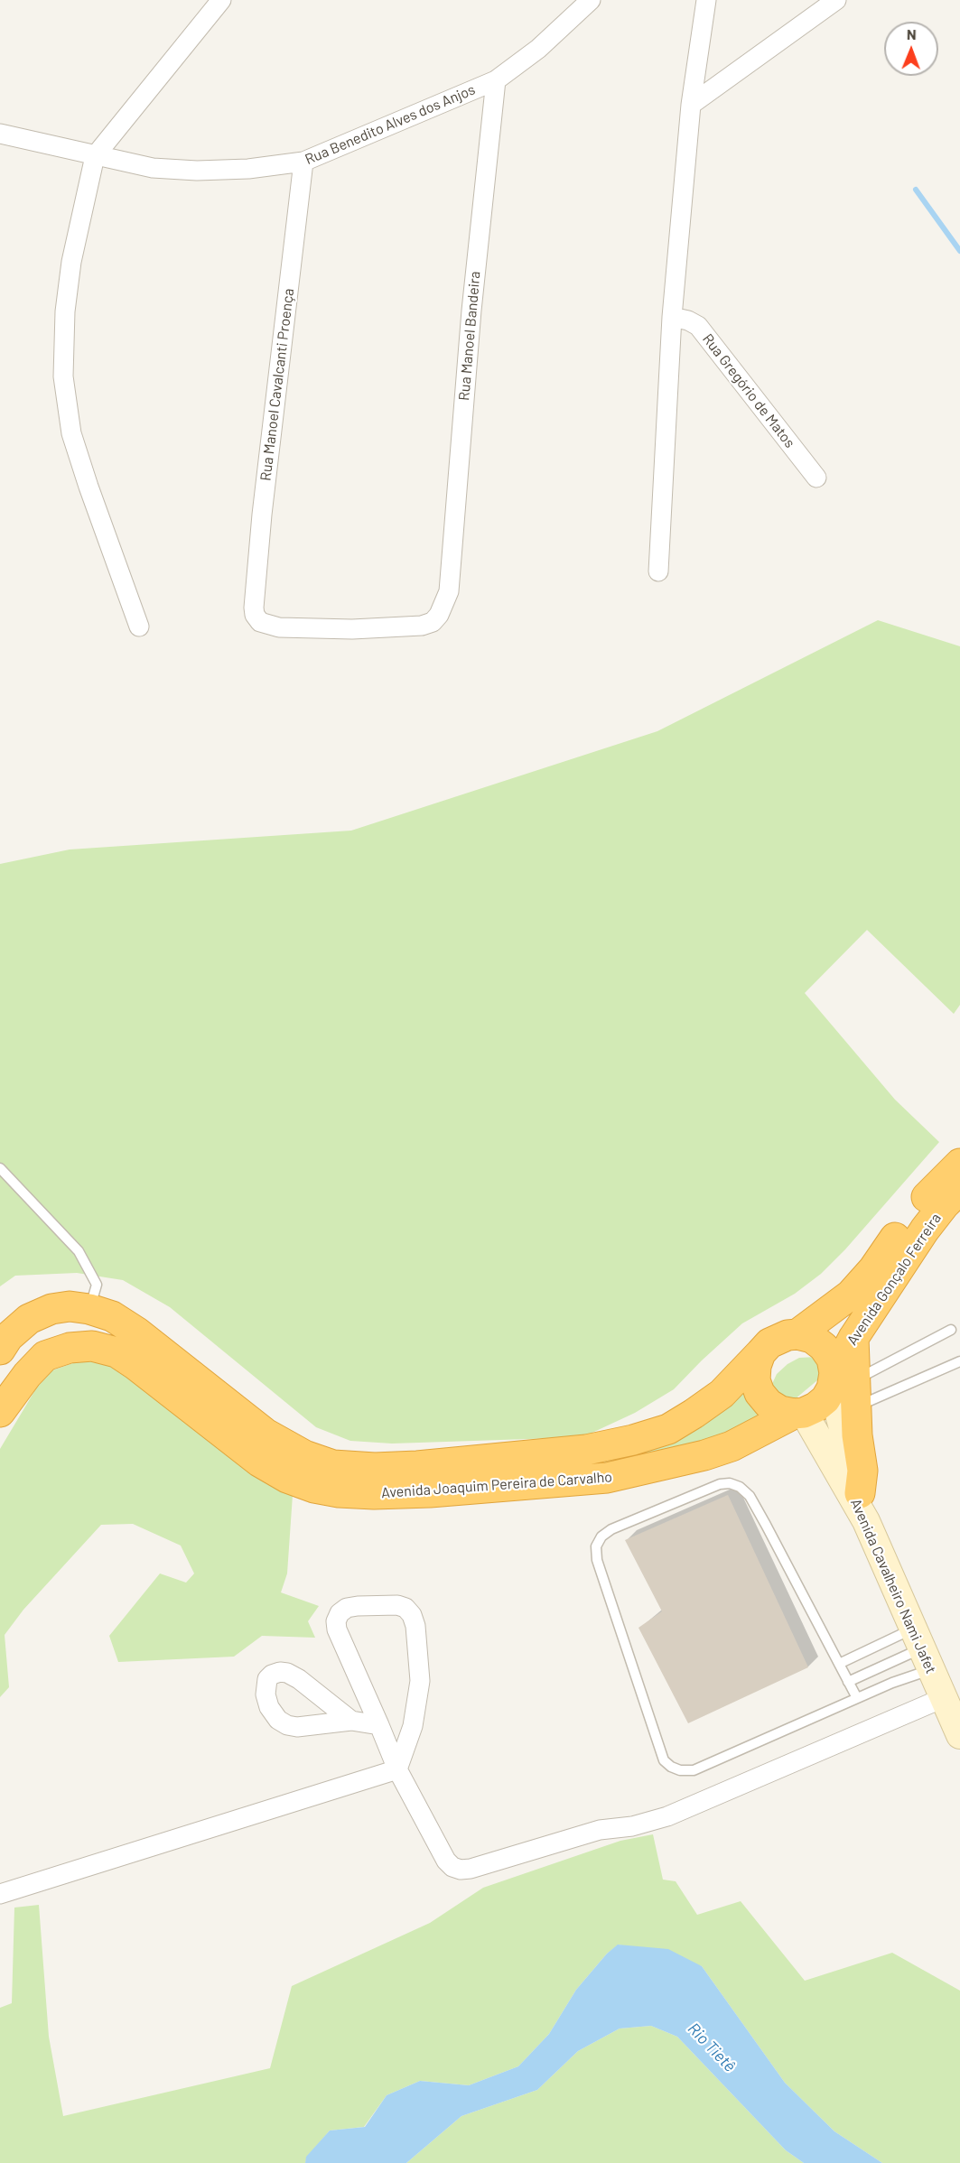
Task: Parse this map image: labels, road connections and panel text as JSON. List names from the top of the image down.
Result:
{
  "streets": {
    "highway": ["Avenida Gonçalo Ferreira", "Avenida Joaquim Pereira de Carvalho"],
    "main road": ["Avenida Cavalheiro Nami Jafet"],
    "street": [
      "Rua Benedito Alves dos Anjos",
      "Rua Manoel Bandeira",
      "Rua Manoel Cavalcanti Proença",
      "Rua Gregório de Matos"
    ]
  },
  "crossings": [
    ["Rua Benedito Alves dos Anjos", "Rua Manoel Bandeira"],
    ["Rua Benedito Alves dos Anjos", "Rua Manoel Cavalcanti Proença"],
    ["Rua Manoel Bandeira", "Rua Manoel Cavalcanti Proença"],
    ["Avenida Gonçalo Ferreira", "Avenida Joaquim Pereira de Carvalho"],
    ["Avenida Gonçalo Ferreira", "Avenida Cavalheiro Nami Jafet"],
    ["Avenida Joaquim Pereira de Carvalho", "Avenida Cavalheiro Nami Jafet"]
  ],
  "water": ["Rio Tietê"],
  "north": "top"
}
